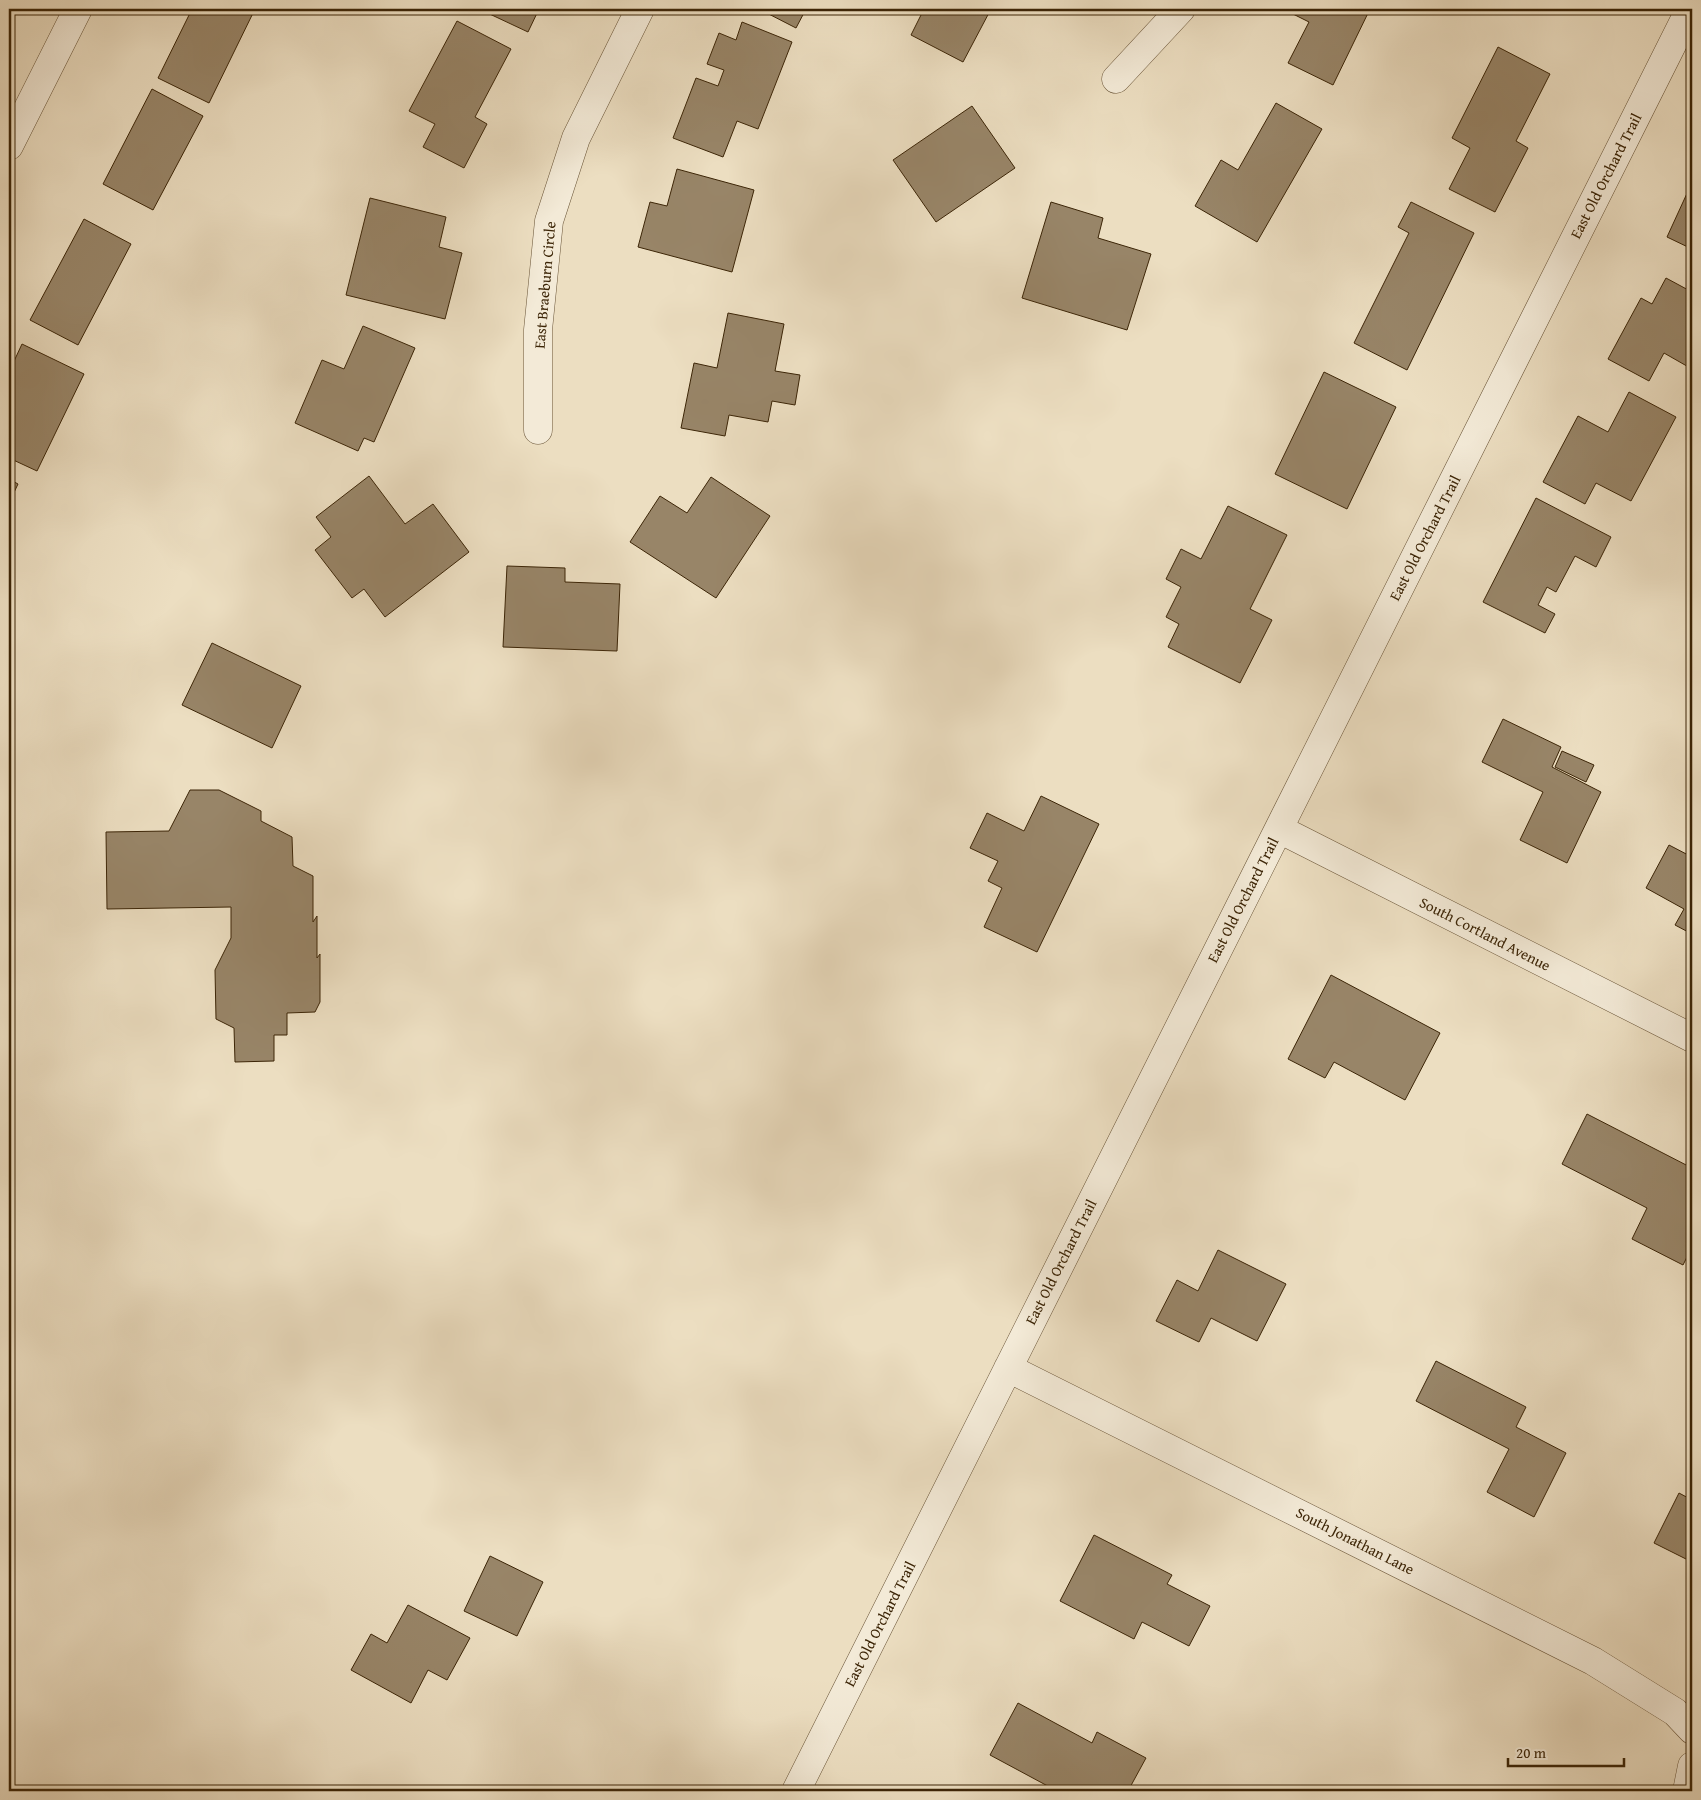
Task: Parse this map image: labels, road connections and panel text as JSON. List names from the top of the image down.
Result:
{
  "streets": {
    "street": [
      "East Old Orchard Trail",
      "East Braeburn Circle",
      "South Cortland Avenue",
      "South Jonathan Lane"
    ]
  },
  "crossings": [
    ["East Old Orchard Trail", "South Cortland Avenue"],
    ["East Old Orchard Trail", "South Jonathan Lane"]
  ],
  "scale_bar": "20 m"
}
